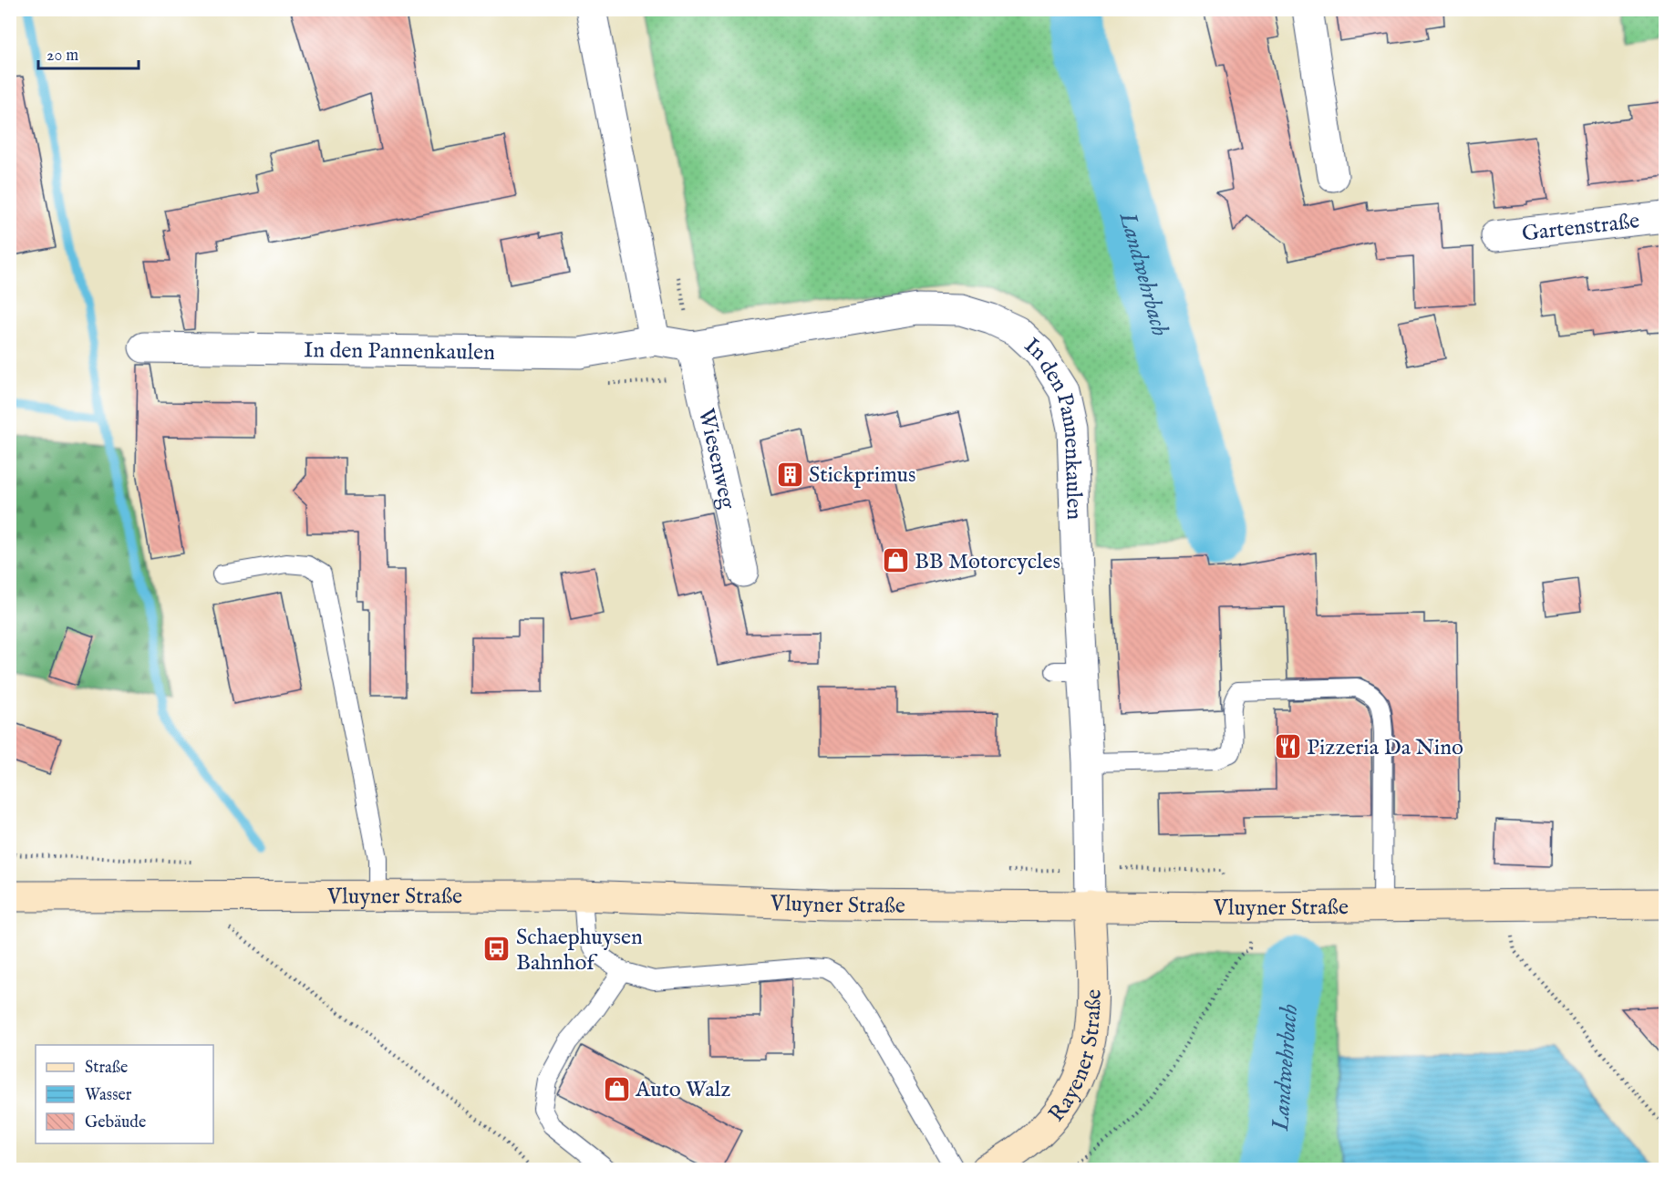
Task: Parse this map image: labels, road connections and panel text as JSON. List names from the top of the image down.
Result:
{
  "streets": {
    "main road": ["Vluyner Straße", "Rayener Straße"],
    "street": ["Gartenstraße", "In den Pannenkaulen", "Wiesenweg"]
  },
  "crossings": [
    ["In den Pannenkaulen", "Wiesenweg"],
    ["In den Pannenkaulen", "Vluyner Straße"],
    ["In den Pannenkaulen", "Rayener Straße"],
    ["Vluyner Straße", "Rayener Straße"]
  ],
  "water": ["Landwehrbach"],
  "places": {
    "building": ["Stickprimus"],
    "shop": ["BB Motorcycles", "Auto Walz"],
    "restaurant": ["Pizzeria Da Nino"],
    "bus stop": ["Schaephuysen Bahnhof"]
  },
  "legend": ["Straße", "Wasser", "Gebäude"],
  "scale_bar": "20 m"
}
